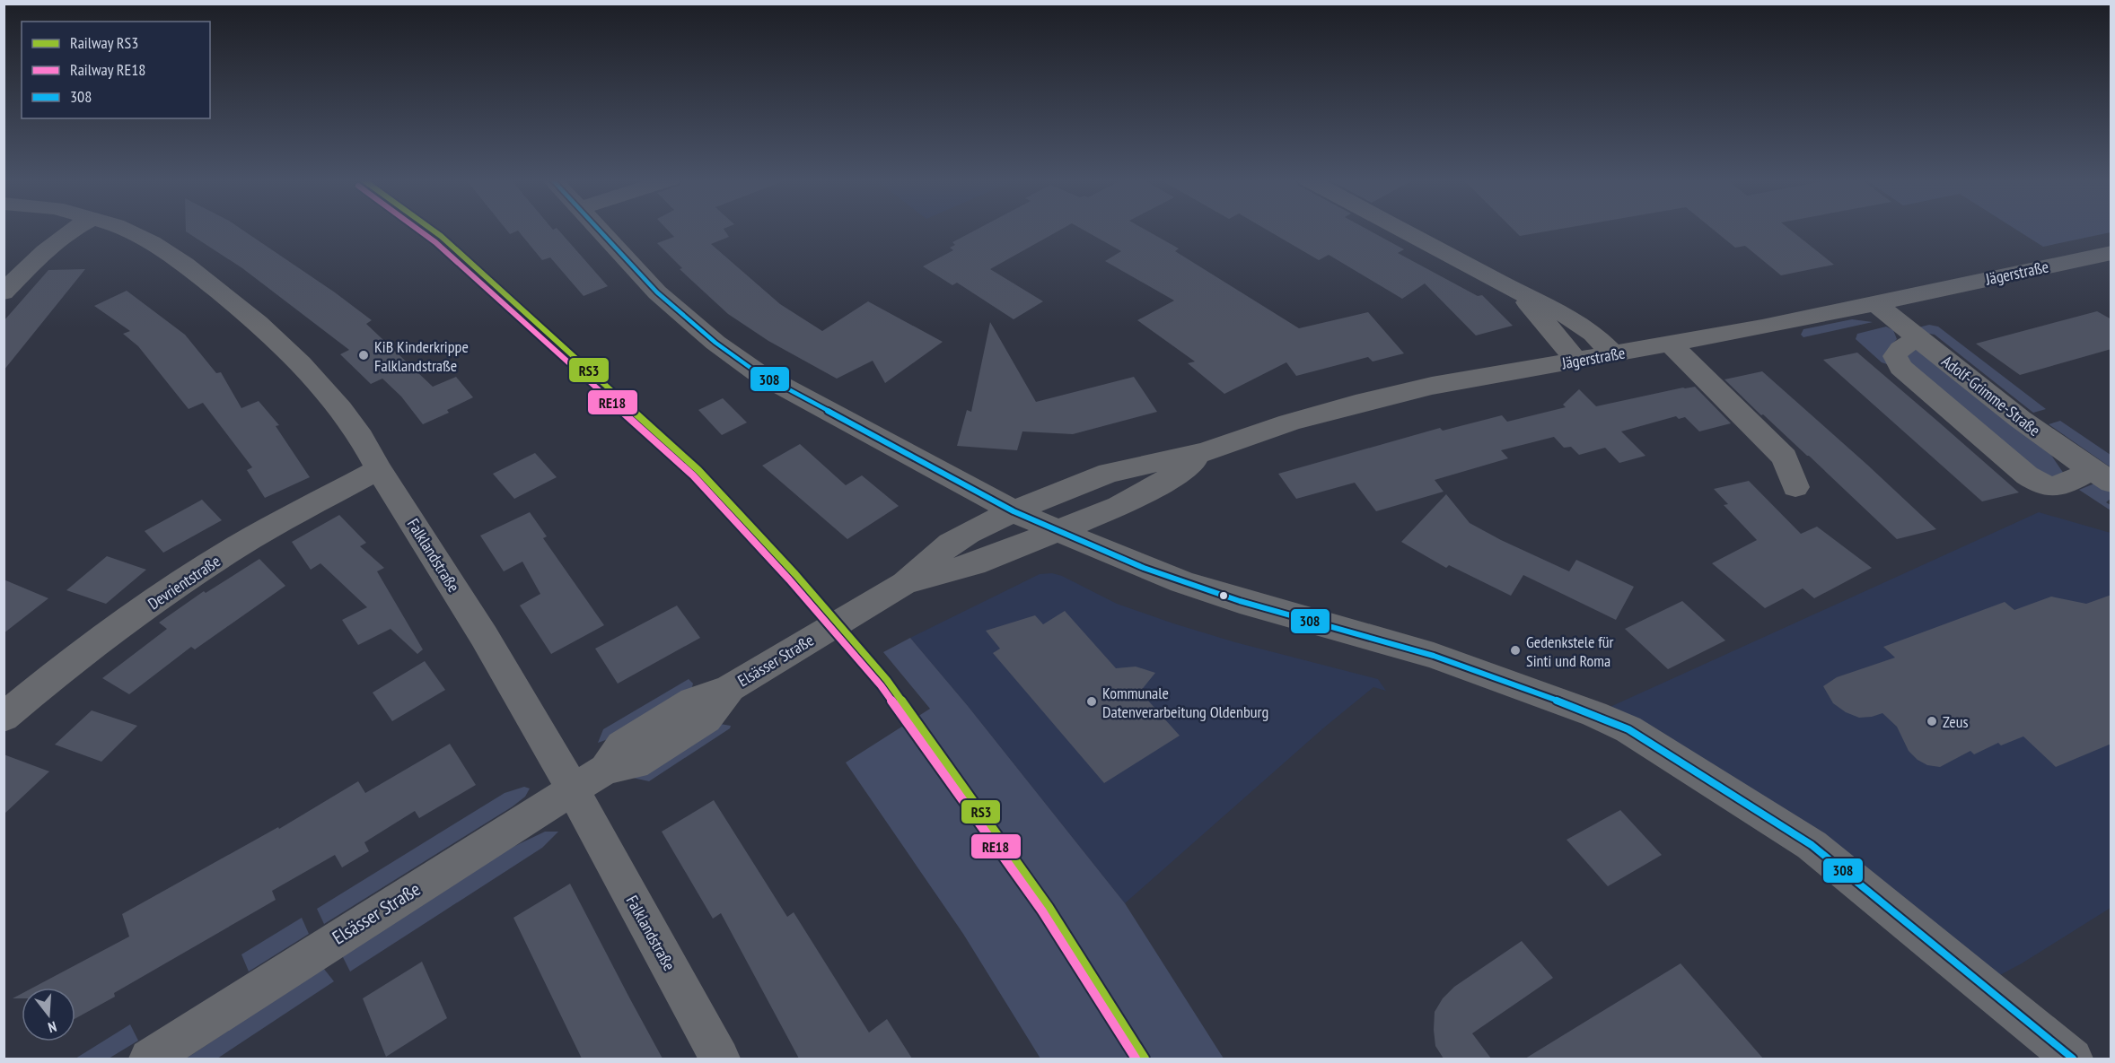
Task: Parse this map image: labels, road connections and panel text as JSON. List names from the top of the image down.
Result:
{
  "streets": {
    "street": [
      "Jägerstraße",
      "Adolf-Grimme-Straße",
      "Falklandstraße",
      "Devrientstraße",
      "Elsässer Straße"
    ]
  },
  "crossings": [
    ["Jägerstraße", "Adolf-Grimme-Straße"],
    ["Jägerstraße", "Elsässer Straße"],
    ["Falklandstraße", "Devrientstraße"],
    ["Falklandstraße", "Elsässer Straße"]
  ],
  "places": [
    "KiB Kinderkrippe Falklandstraße",
    "Gedenkstele für Sinti und Roma",
    "Kommunale Datenverarbeitung Oldenburg",
    "Zeus"
  ],
  "lines": ["rail line RS3", "rail line RE18", "transit line 308"],
  "legend": ["Railway RS3", "Railway RE18", "308"],
  "north": "bottom"
}
